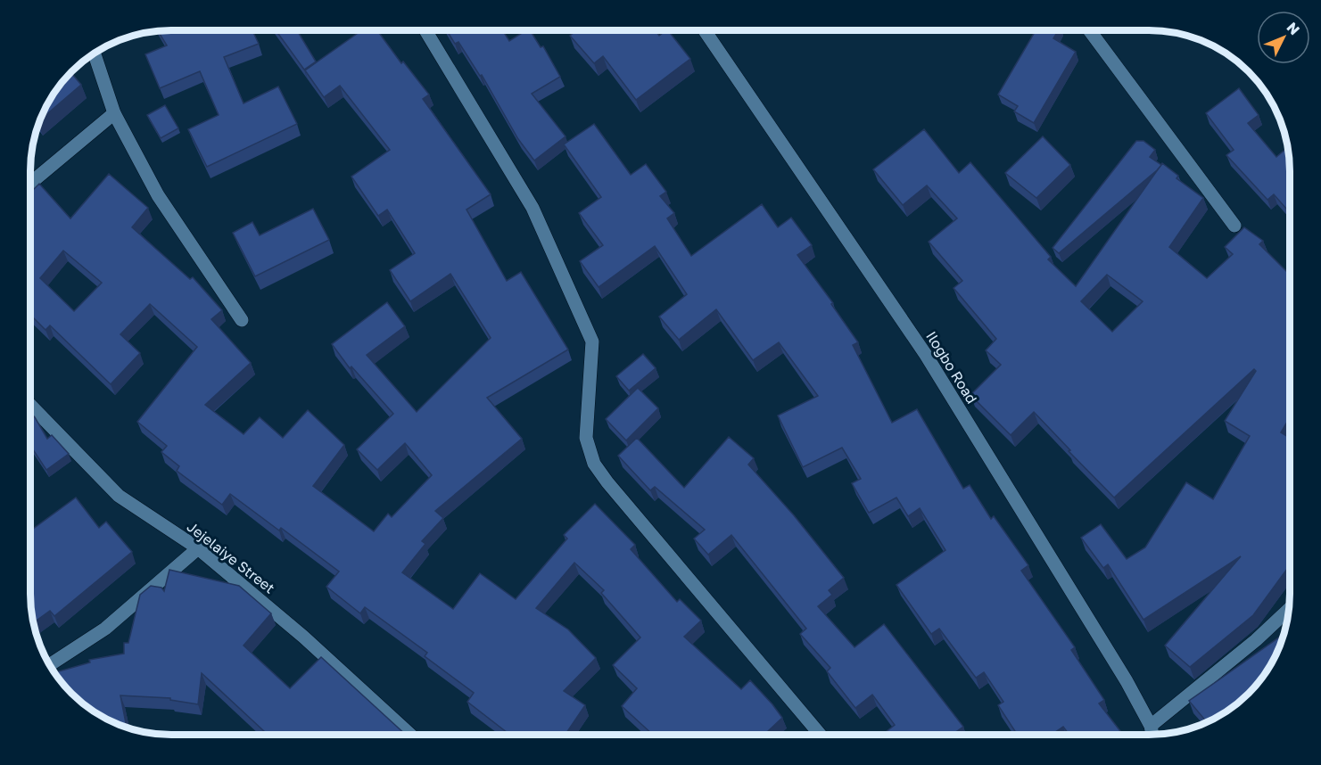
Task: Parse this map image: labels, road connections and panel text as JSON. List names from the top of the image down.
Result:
{
  "streets": {
    "street": ["Ilogbo Road", "Jejelaiye Street"]
  },
  "north": "top right"
}
